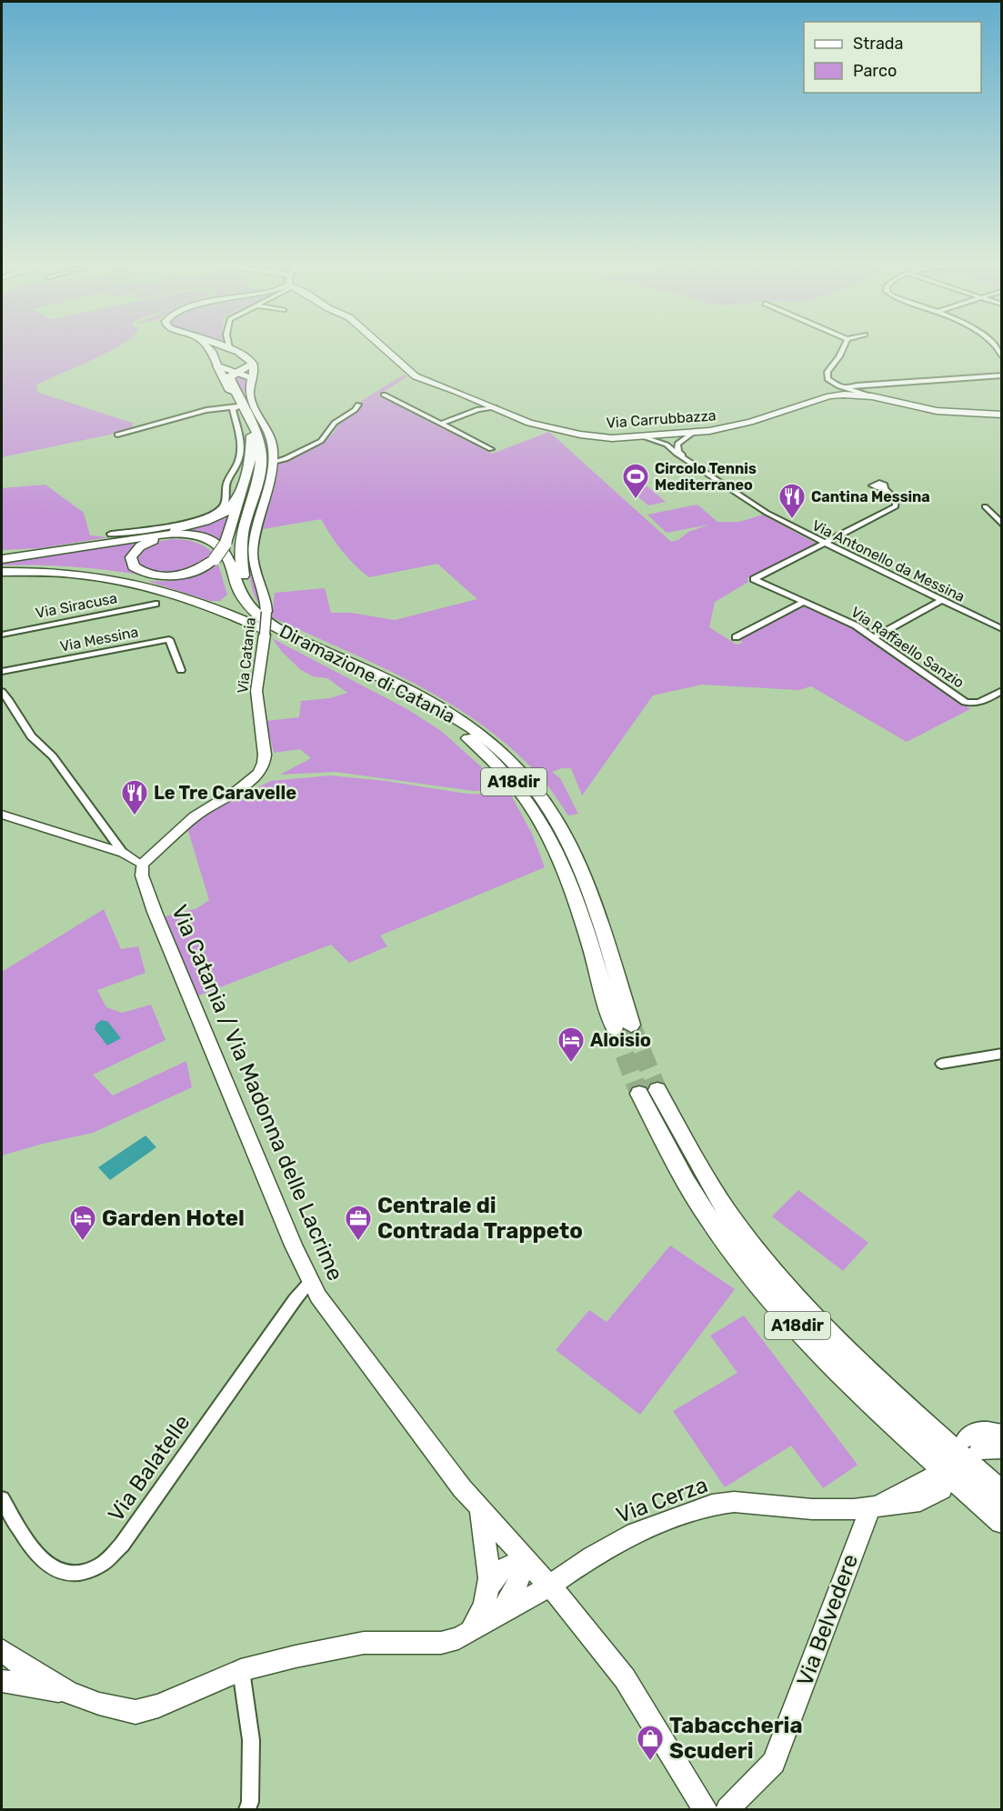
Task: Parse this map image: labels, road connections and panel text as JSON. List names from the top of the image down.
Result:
{
  "streets": {
    "highway": ["Diramazione di Catania", "A18dir"],
    "main road": [
      "Via Carrubbazza",
      "Via Catania",
      "Via Catania / Via Madonna delle Lacrime",
      "Via Cerza",
      "Via Belvedere"
    ],
    "street": [
      "Via Antonello da Messina",
      "Via Siracusa",
      "Via Messina",
      "Via Raffaello Sanzio",
      "Via Balatelle"
    ]
  },
  "crossings": [
    ["Via Carrubbazza", "Via Antonello da Messina"],
    ["Via Antonello da Messina", "Via Raffaello Sanzio"],
    ["Via Catania", "Via Catania / Via Madonna delle Lacrime"],
    ["Via Catania / Via Madonna delle Lacrime", "Via Balatelle"],
    ["Via Catania / Via Madonna delle Lacrime", "Via Cerza"],
    ["Via Cerza", "Via Belvedere"]
  ],
  "places": {
    "sports": ["Circolo Tennis Mediterraneo"],
    "restaurant": ["Cantina Messina", "Le Tre Caravelle"],
    "hotel": ["Aloisio", "Garden Hotel"],
    "office": ["Centrale di Contrada Trappeto"],
    "shop": ["Tabaccheria Scuderi"]
  },
  "legend": ["Strada", "Parco"]
}
